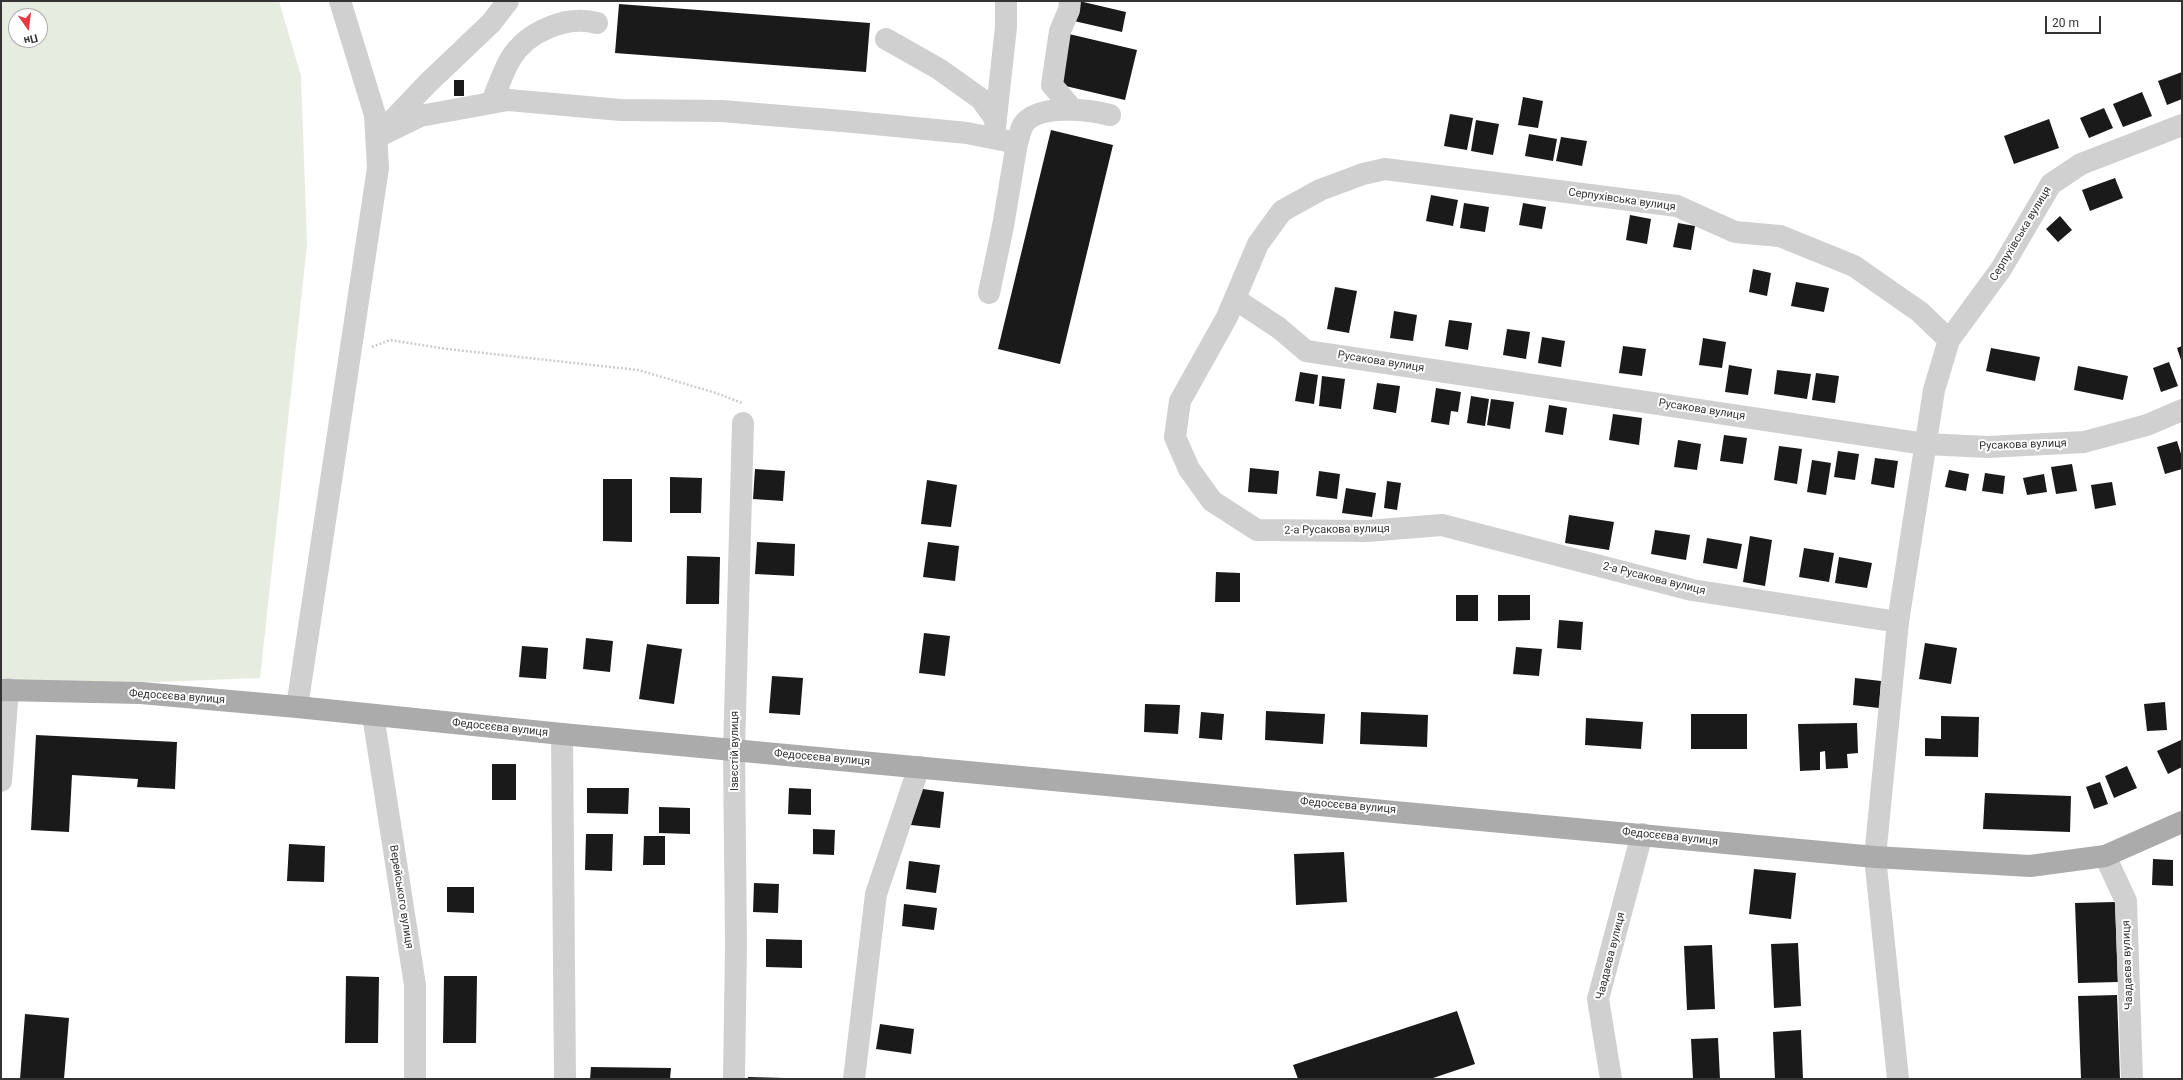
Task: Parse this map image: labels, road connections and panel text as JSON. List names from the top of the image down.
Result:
{
  "streets": {
    "main road": ["Федосєєва вулиця"],
    "street": [
      "Серпухівська вулиця",
      "Русакова вулиця",
      "2-а Русакова вулиця",
      "Ізвєстій вулиця",
      "Верейського вулиця",
      "Чаадаєва вулиця"
    ]
  },
  "crossings": [
    ["Серпухівська вулиця", "2-а Русакова вулиця"],
    ["Русакова вулиця", "2-а Русакова вулиця"],
    ["Федосєєва вулиця", "Ізвєстій вулиця"],
    ["Федосєєва вулиця", "Верейського вулиця"],
    ["Федосєєва вулиця", "Чаадаєва вулиця"]
  ],
  "scale_bar": "20 m",
  "north": "bottom"
}
